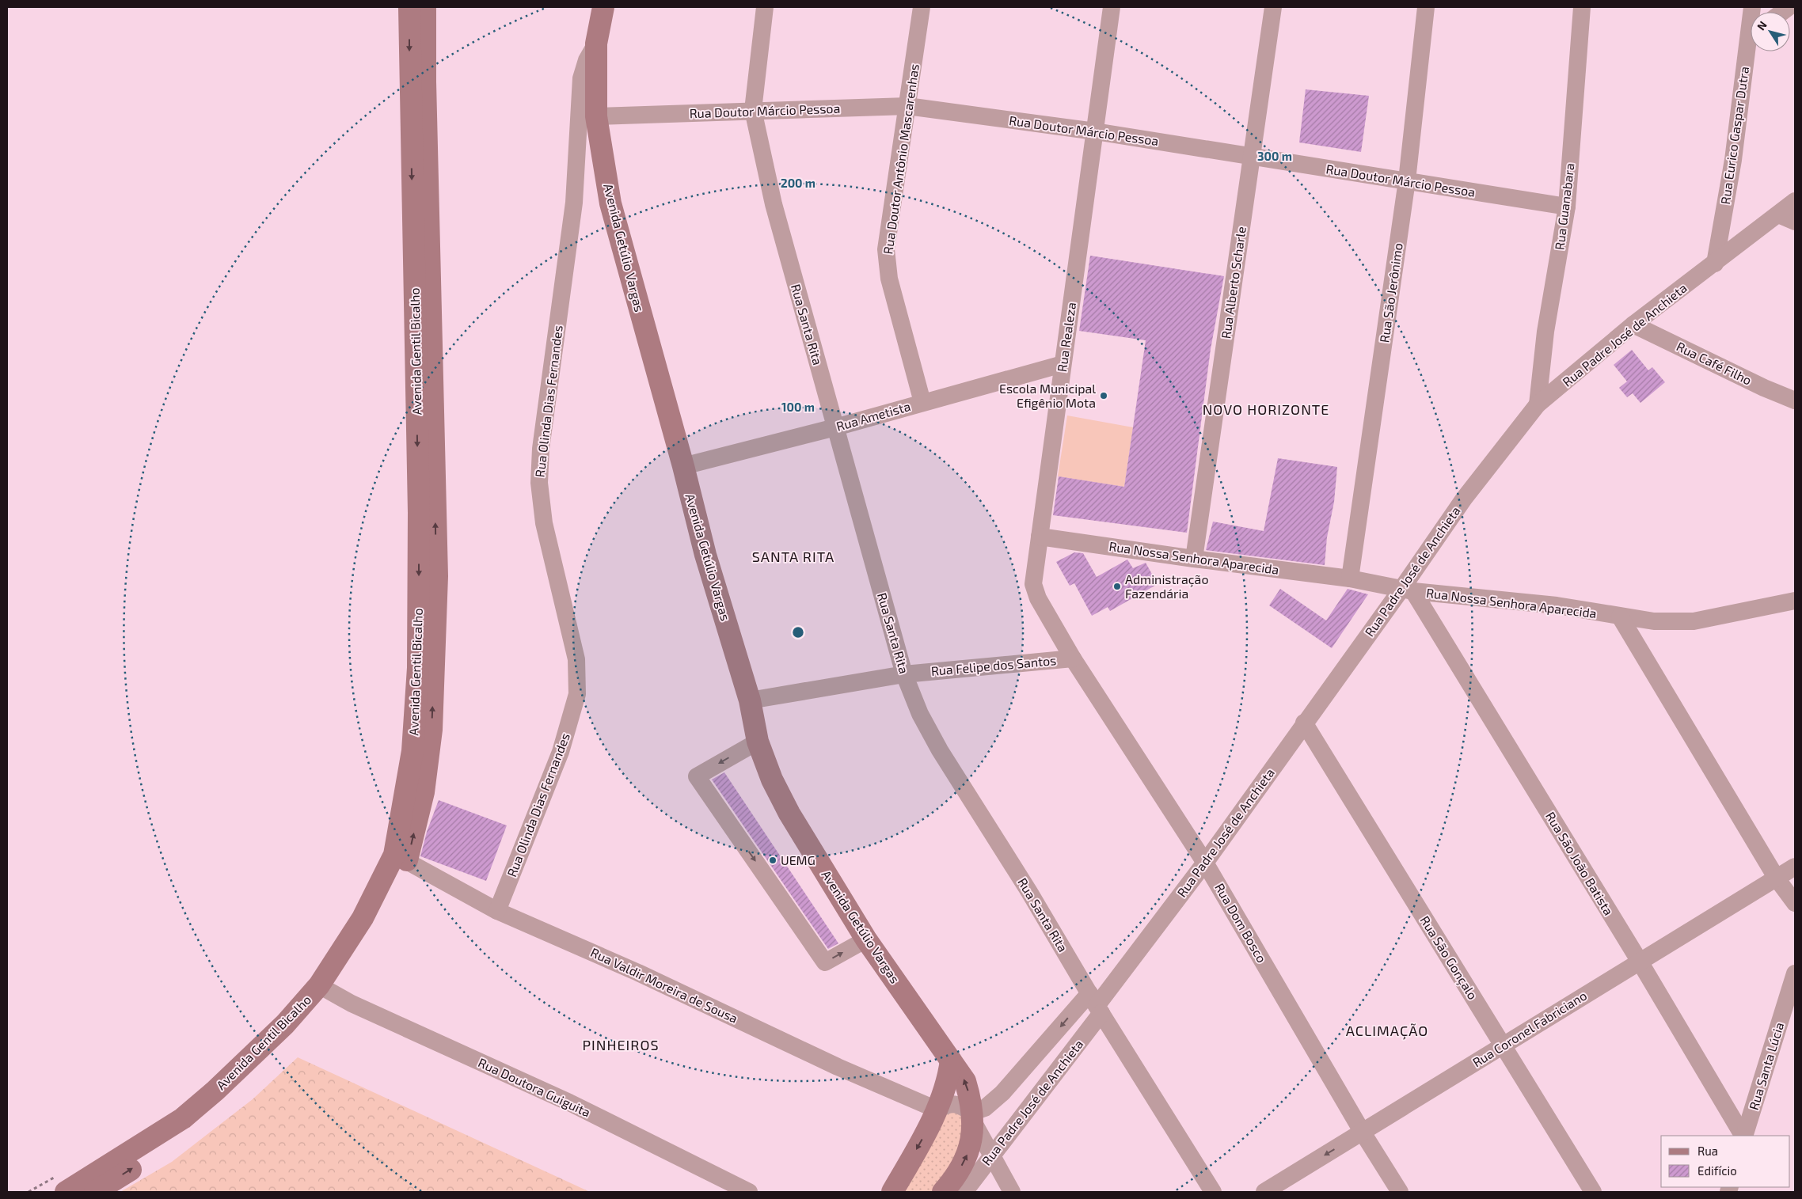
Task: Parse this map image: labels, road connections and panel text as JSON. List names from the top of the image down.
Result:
{
  "streets": {
    "main road": ["Avenida Getúlio Vargas", "Avenida Gentil Bicalho"],
    "street": [
      "Rua Doutor Márcio Pessoa",
      "Rua Eurico Gaspar Dutra",
      "Rua Doutor Antônio Mascarenhas",
      "Rua Guanabara",
      "Rua Alberto Scharle",
      "Rua São Jerônimo",
      "Rua Santa Rita",
      "Rua Padre José de Anchieta",
      "Rua Realeza",
      "Rua Café Filho",
      "Rua Olinda Dias Fernandes",
      "Rua Ametista",
      "Rua Nossa Senhora Aparecida",
      "Rua Felipe dos Santos",
      "Rua São João Batista",
      "Rua Dom Bosco",
      "Rua São Gonçalo",
      "Rua Valdir Moreira de Sousa",
      "Rua Coronel Fabriciano",
      "Rua Santa Lúcia",
      "Rua Doutora Guiguita"
    ]
  },
  "crossings": [
    ["Rua Doutor Márcio Pessoa", "Rua Doutor Antônio Mascarenhas"],
    ["Rua Doutor Márcio Pessoa", "Rua Guanabara"],
    ["Rua Doutor Márcio Pessoa", "Avenida Getúlio Vargas"],
    ["Rua Doutor Márcio Pessoa", "Rua Alberto Scharle"],
    ["Rua Doutor Márcio Pessoa", "Rua São Jerônimo"],
    ["Rua Doutor Márcio Pessoa", "Rua Santa Rita"],
    ["Rua Doutor Márcio Pessoa", "Rua Realeza"],
    ["Rua Doutor Márcio Pessoa", "Rua Olinda Dias Fernandes"],
    ["Rua Eurico Gaspar Dutra", "Rua Padre José de Anchieta"],
    ["Rua Doutor Antônio Mascarenhas", "Rua Ametista"],
    ["Rua Guanabara", "Rua Padre José de Anchieta"],
    ["Avenida Getúlio Vargas", "Rua Padre José de Anchieta"],
    ["Avenida Getúlio Vargas", "Rua Olinda Dias Fernandes"],
    ["Avenida Getúlio Vargas", "Rua Ametista"],
    ["Avenida Getúlio Vargas", "Rua Felipe dos Santos"],
    ["Rua Alberto Scharle", "Rua Nossa Senhora Aparecida"],
    ["Rua São Jerônimo", "Rua Nossa Senhora Aparecida"],
    ["Rua Santa Rita", "Rua Padre José de Anchieta"],
    ["Rua Santa Rita", "Rua Ametista"],
    ["Rua Santa Rita", "Rua Felipe dos Santos"],
    ["Rua Padre José de Anchieta", "Rua Café Filho"],
    ["Rua Padre José de Anchieta", "Rua Nossa Senhora Aparecida"],
    ["Rua Padre José de Anchieta", "Rua São João Batista"],
    ["Rua Padre José de Anchieta", "Rua Dom Bosco"],
    ["Rua Padre José de Anchieta", "Rua São Gonçalo"],
    ["Rua Realeza", "Rua Ametista"],
    ["Rua Realeza", "Rua Nossa Senhora Aparecida"],
    ["Rua Realeza", "Rua Felipe dos Santos"],
    ["Rua Realeza", "Rua Dom Bosco"],
    ["Avenida Gentil Bicalho", "Rua Valdir Moreira de Sousa"],
    ["Avenida Gentil Bicalho", "Rua Doutora Guiguita"],
    ["Rua Olinda Dias Fernandes", "Rua Valdir Moreira de Sousa"],
    ["Rua Nossa Senhora Aparecida", "Rua São João Batista"],
    ["Rua Felipe dos Santos", "Rua Dom Bosco"],
    ["Rua São João Batista", "Rua Coronel Fabriciano"],
    ["Rua Dom Bosco", "Rua Coronel Fabriciano"],
    ["Rua São Gonçalo", "Rua Coronel Fabriciano"]
  ],
  "districts": [
    "NOVO HORIZONTE",
    "SANTA RITA",
    "ACLIMAÇÃO",
    "PINHEIROS"
  ],
  "places": ["Escola Municipal Efigênio Mota", "Administração Fazendária", "UEMG"],
  "legend": ["Rua", "Edifício"],
  "north": "top left",
  "rings": ["300 m", "200 m", "100 m"]
}
